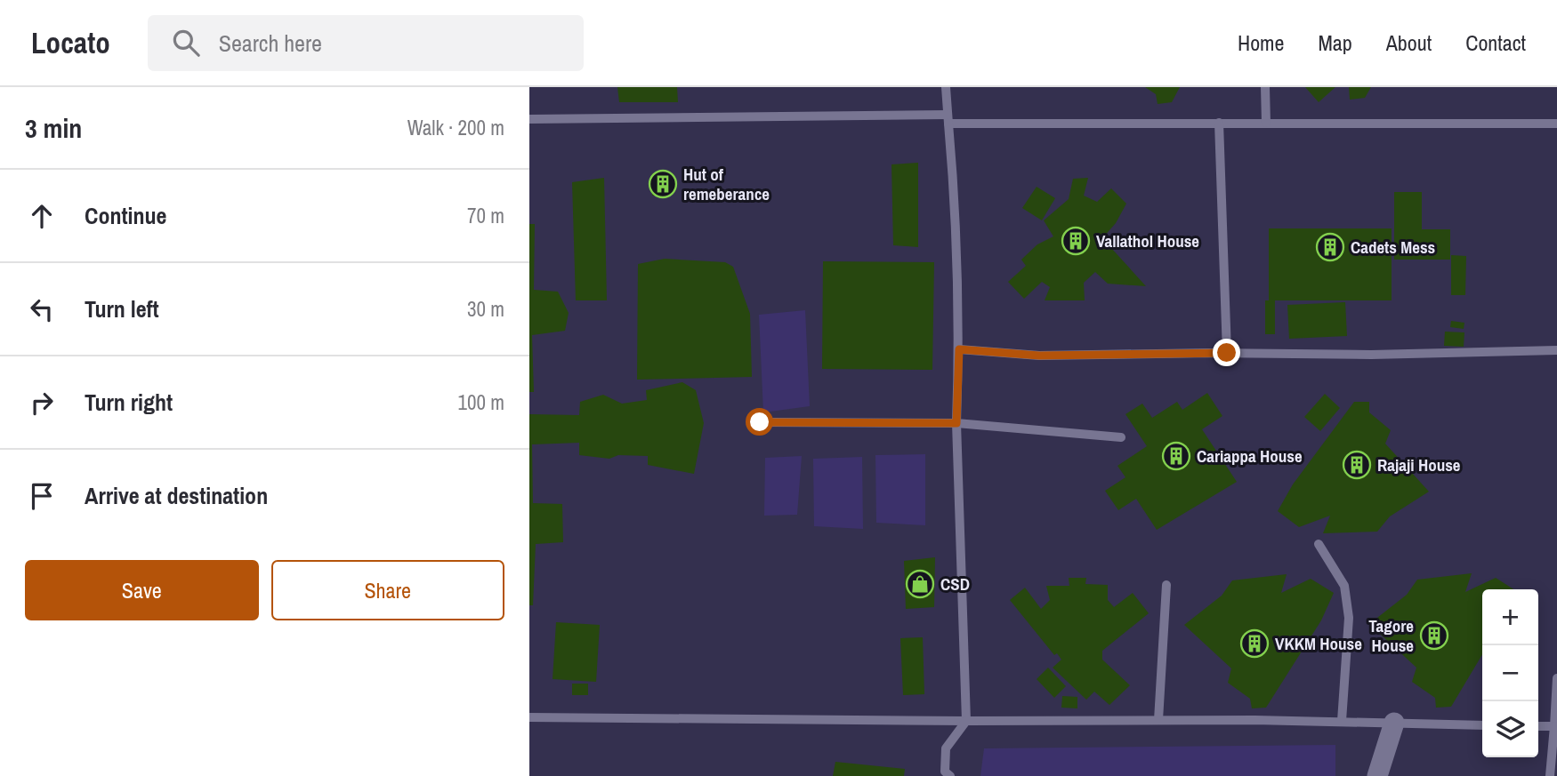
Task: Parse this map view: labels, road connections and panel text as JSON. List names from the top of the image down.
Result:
{
  "places": {
    "building": [
      "Hut of remeberance",
      "Vallathol House",
      "Cadets Mess",
      "Cariappa House",
      "Rajaji House",
      "Tagore House",
      "VKKM House"
    ],
    "shop": ["CSD"]
  },
  "page": {
    "header": "Locato",
    "search": "Search here",
    "nav": [
      "Home",
      "Map",
      "About",
      "Contact"
    ],
    "heading": ["3 min", "Walk · 200 m"],
    "list": [
      ["Continue", "70 m"],
      ["Turn left", "30 m"],
      ["Turn right", "100 m"],
      "Arrive at destination"
    ],
    "buttons": ["Save", "Share"],
    "map_buttons": ["+", "−"]
  }
}
